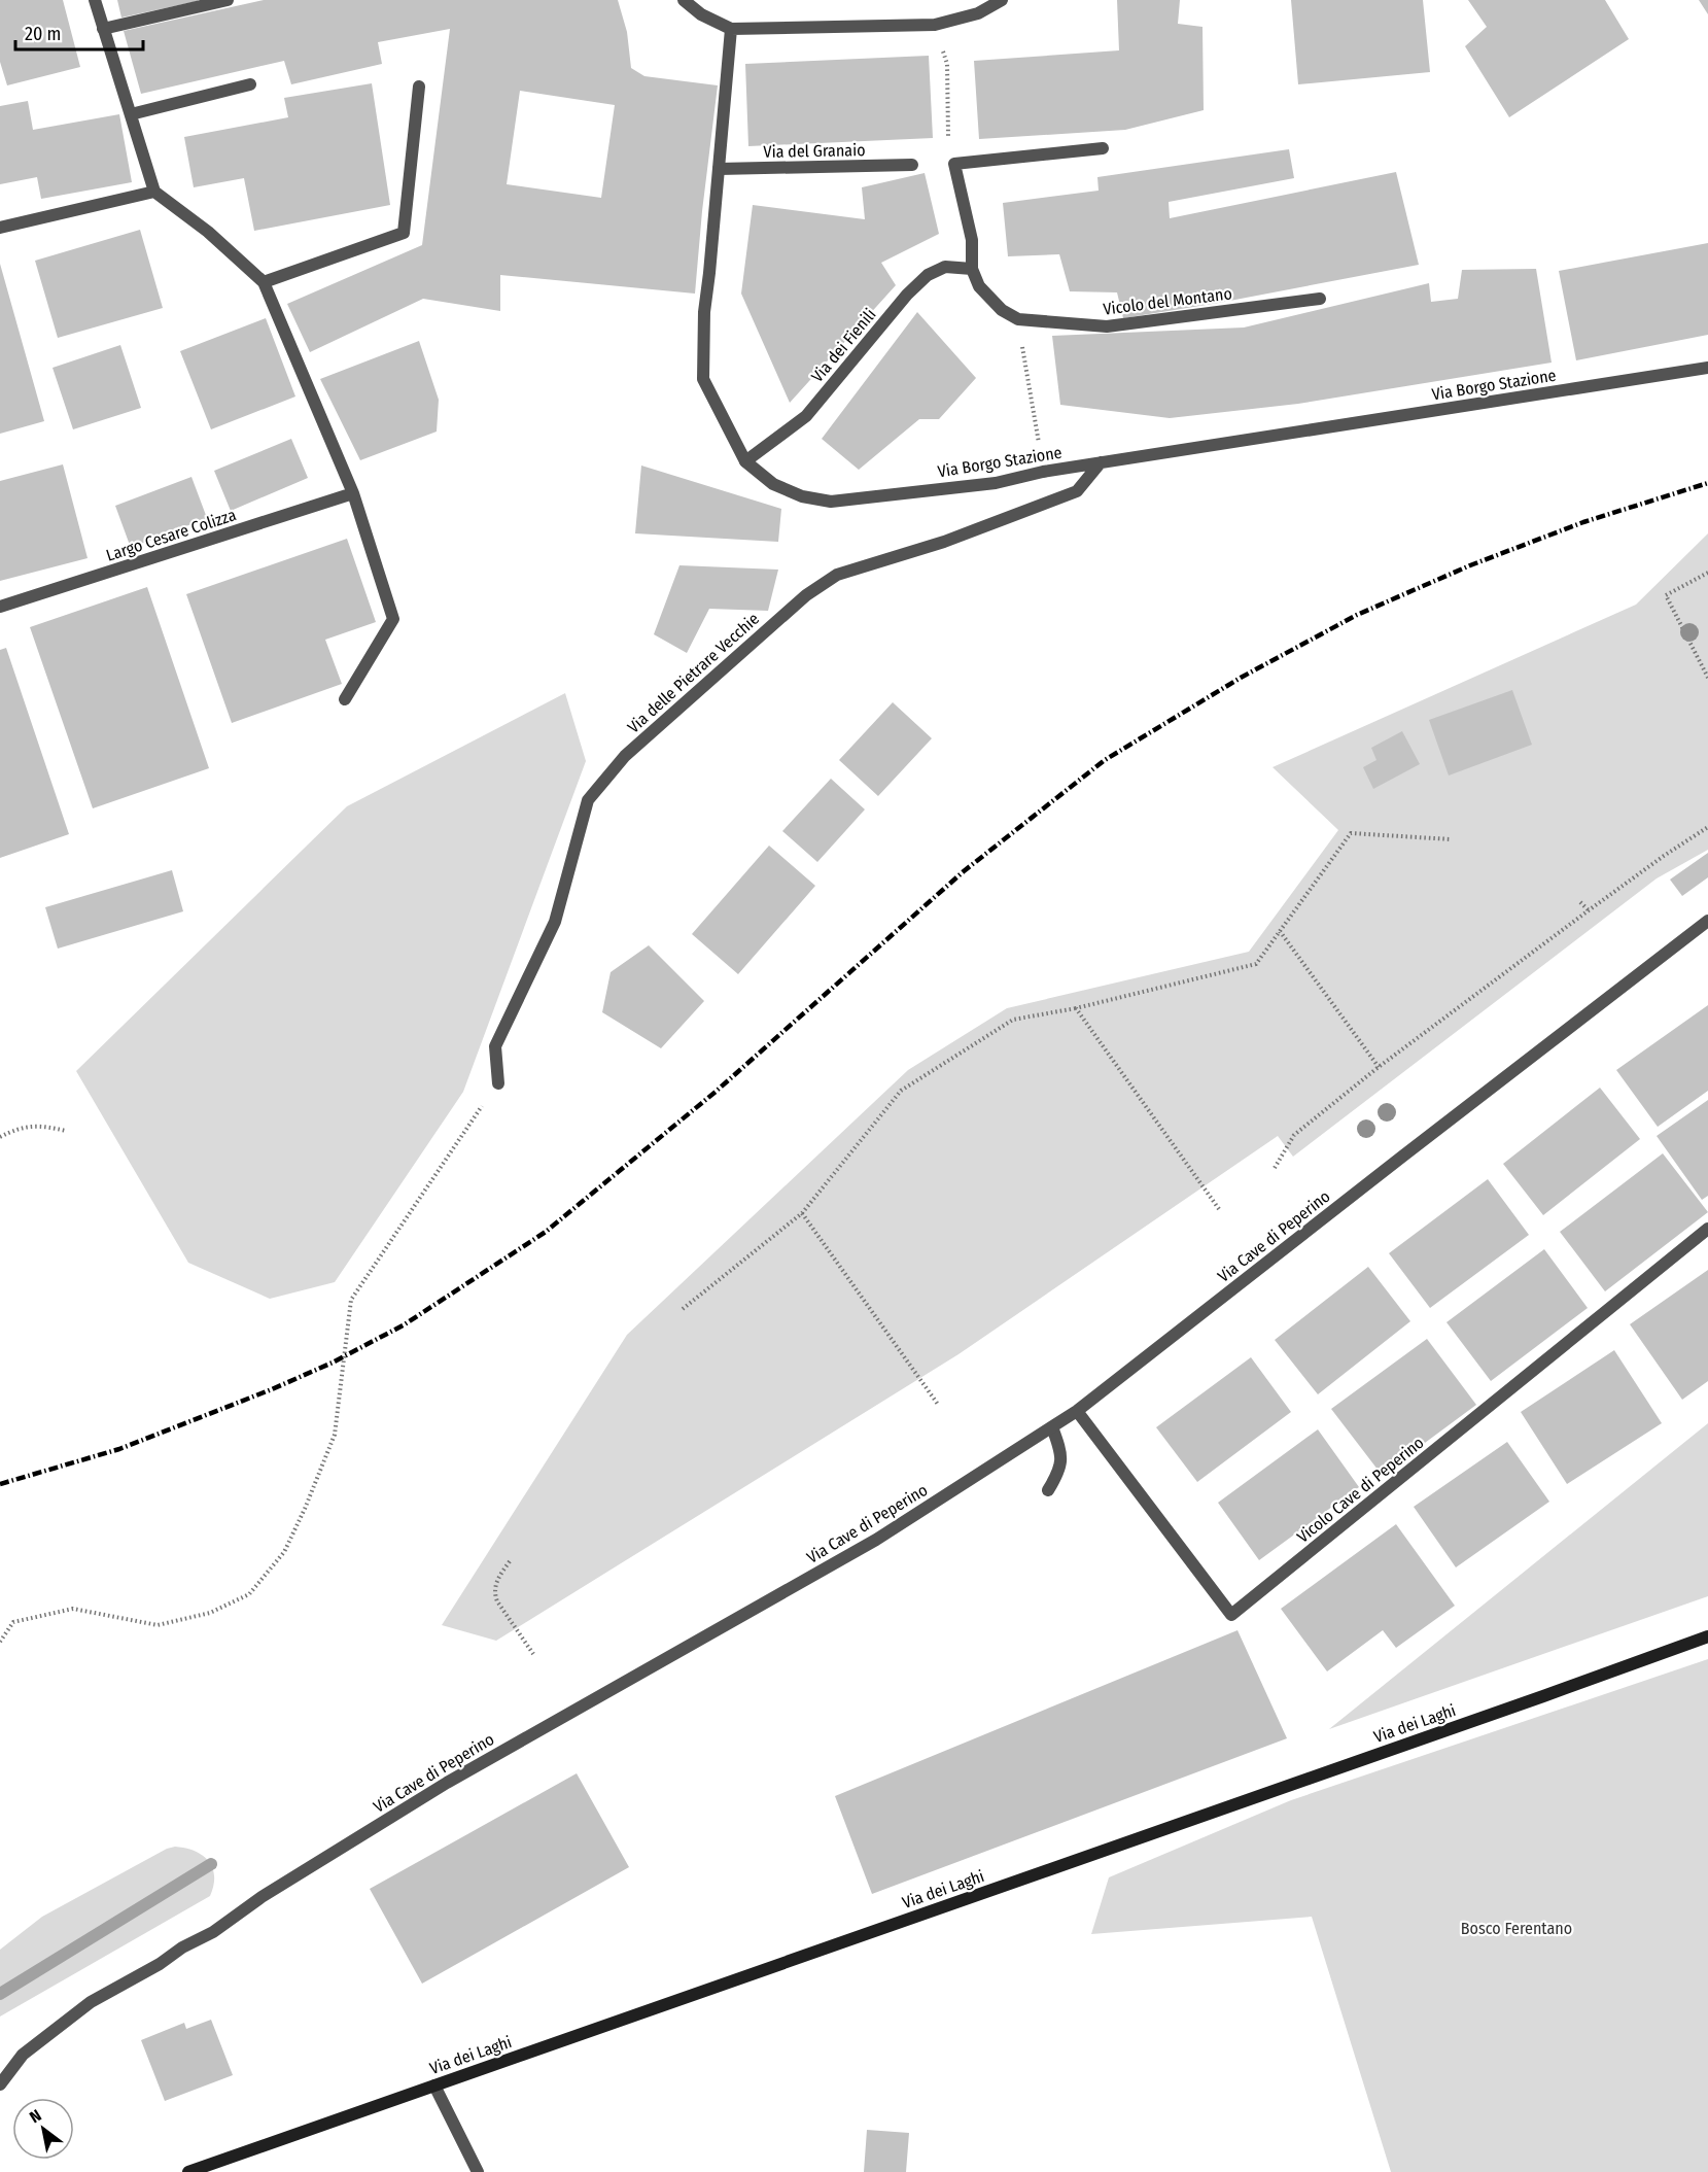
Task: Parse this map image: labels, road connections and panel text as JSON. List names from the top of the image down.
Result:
{
  "streets": {
    "main road": ["Via dei Laghi"],
    "street": [
      "Via del Granaio",
      "Vicolo del Montano",
      "Via dei Fienili",
      "Via Borgo Stazione",
      "Largo Cesare Colizza",
      "Via delle Pietrare Vecchie",
      "Via Cave di Peperino",
      "Vicolo Cave di Peperino"
    ]
  },
  "crossings": [
    ["Via del Granaio", "Via Borgo Stazione"],
    ["Vicolo del Montano", "Via dei Fienili"],
    ["Via dei Fienili", "Via Borgo Stazione"],
    ["Via Borgo Stazione", "Via delle Pietrare Vecchie"],
    ["Via Cave di Peperino", "Vicolo Cave di Peperino"]
  ],
  "parks": ["Bosco Ferentano"],
  "scale_bar": "20 m",
  "north": "top left"
}
